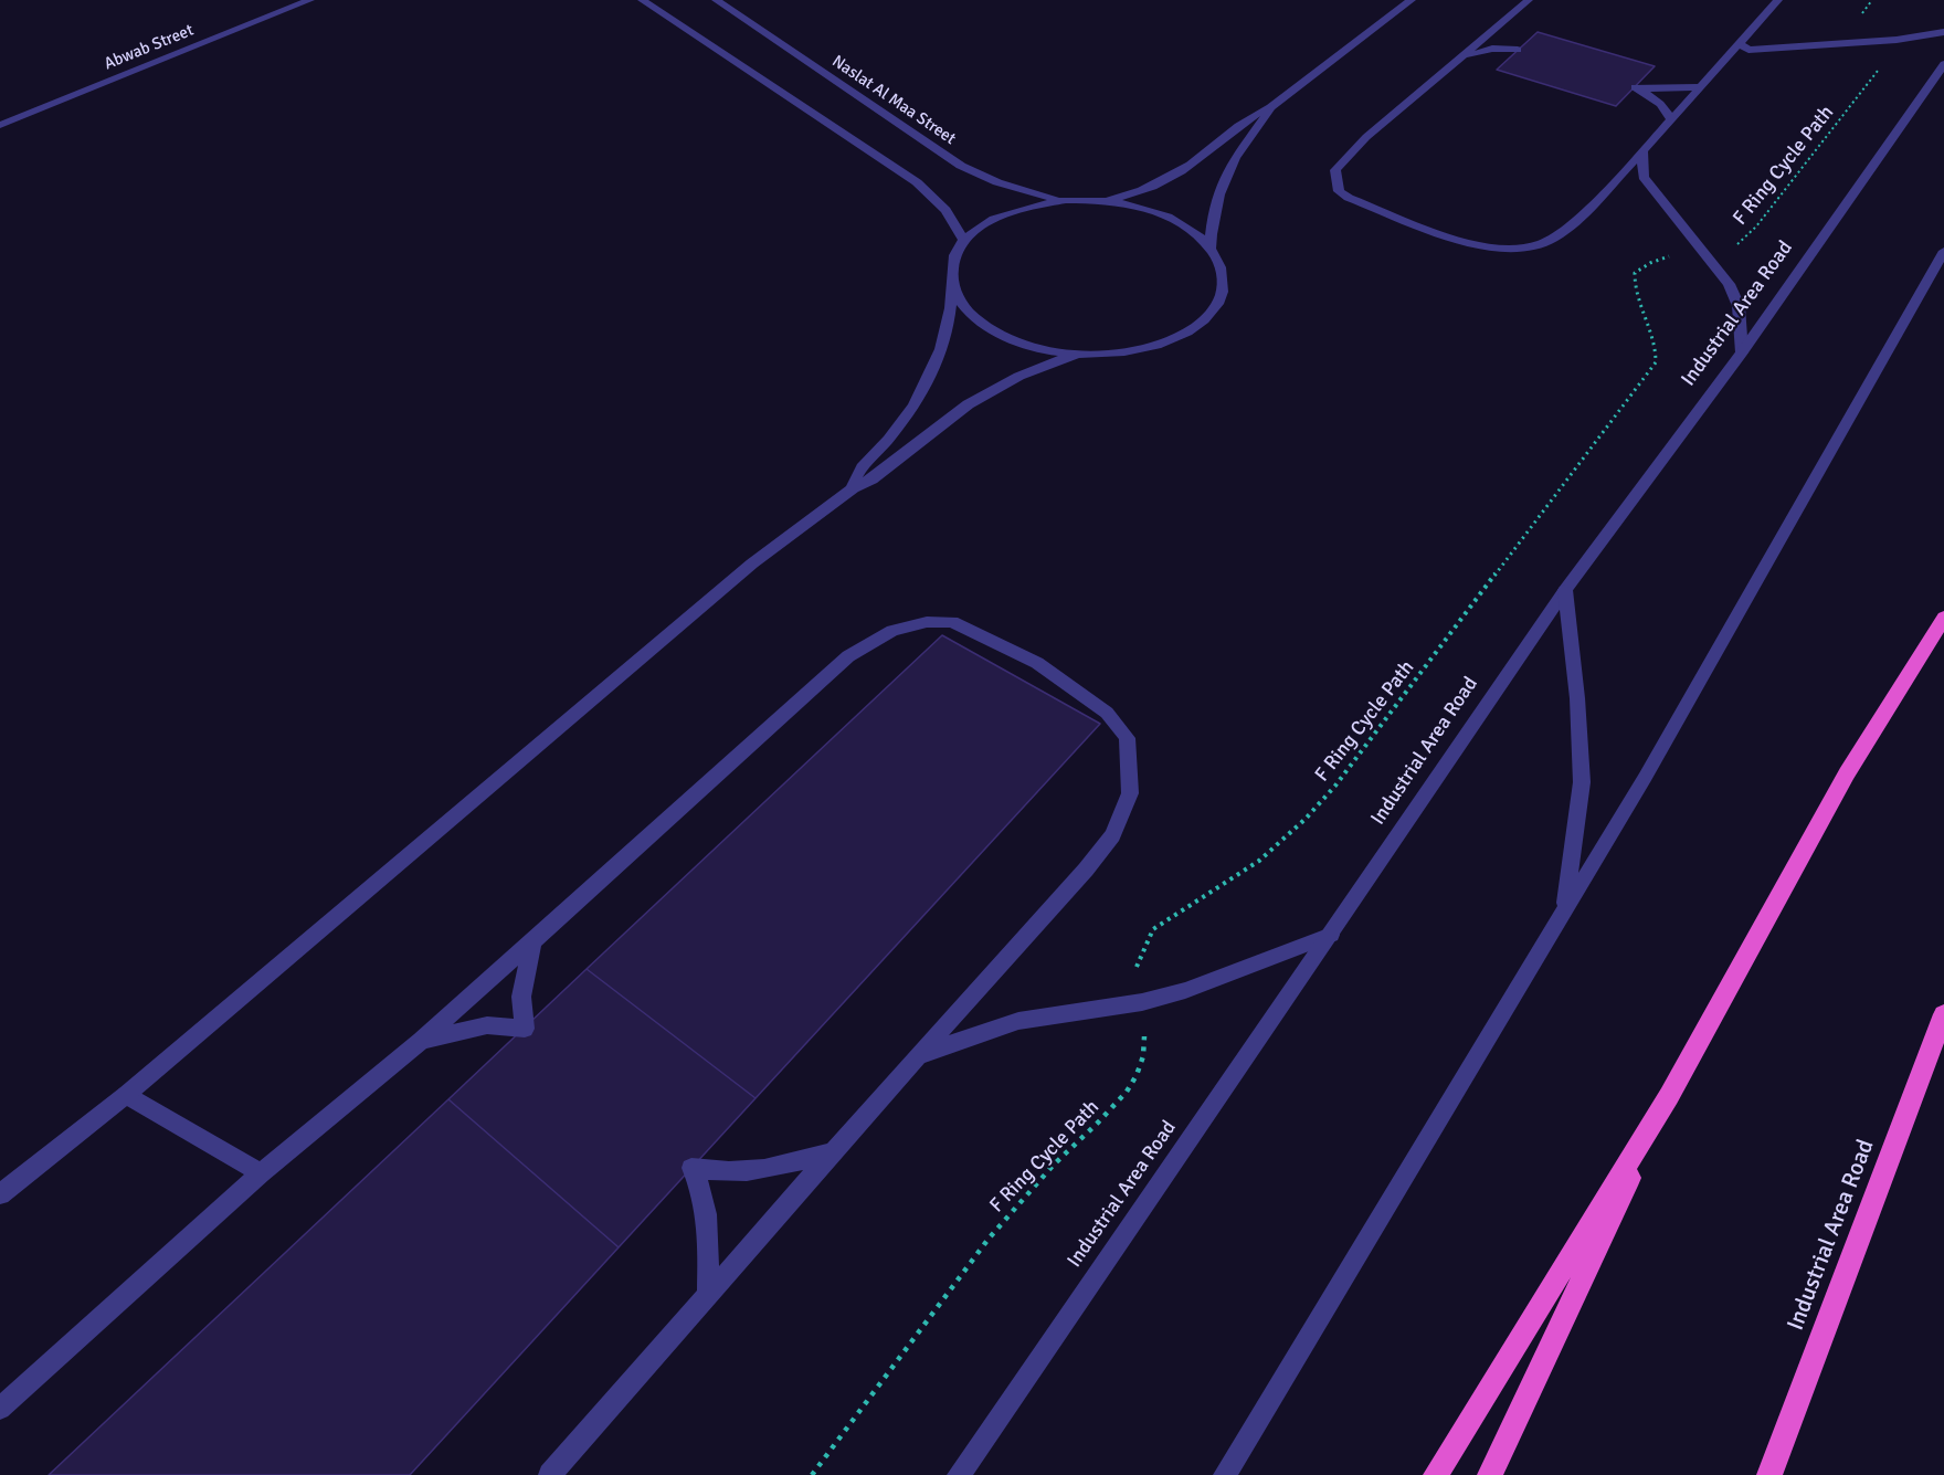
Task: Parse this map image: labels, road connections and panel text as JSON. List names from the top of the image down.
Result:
{
  "streets": {
    "highway": ["Industrial Area Road"],
    "street": ["Abwab Street", "Naslat Al Maa Street"],
    "path": ["F Ring Cycle Path"]
  }
}
